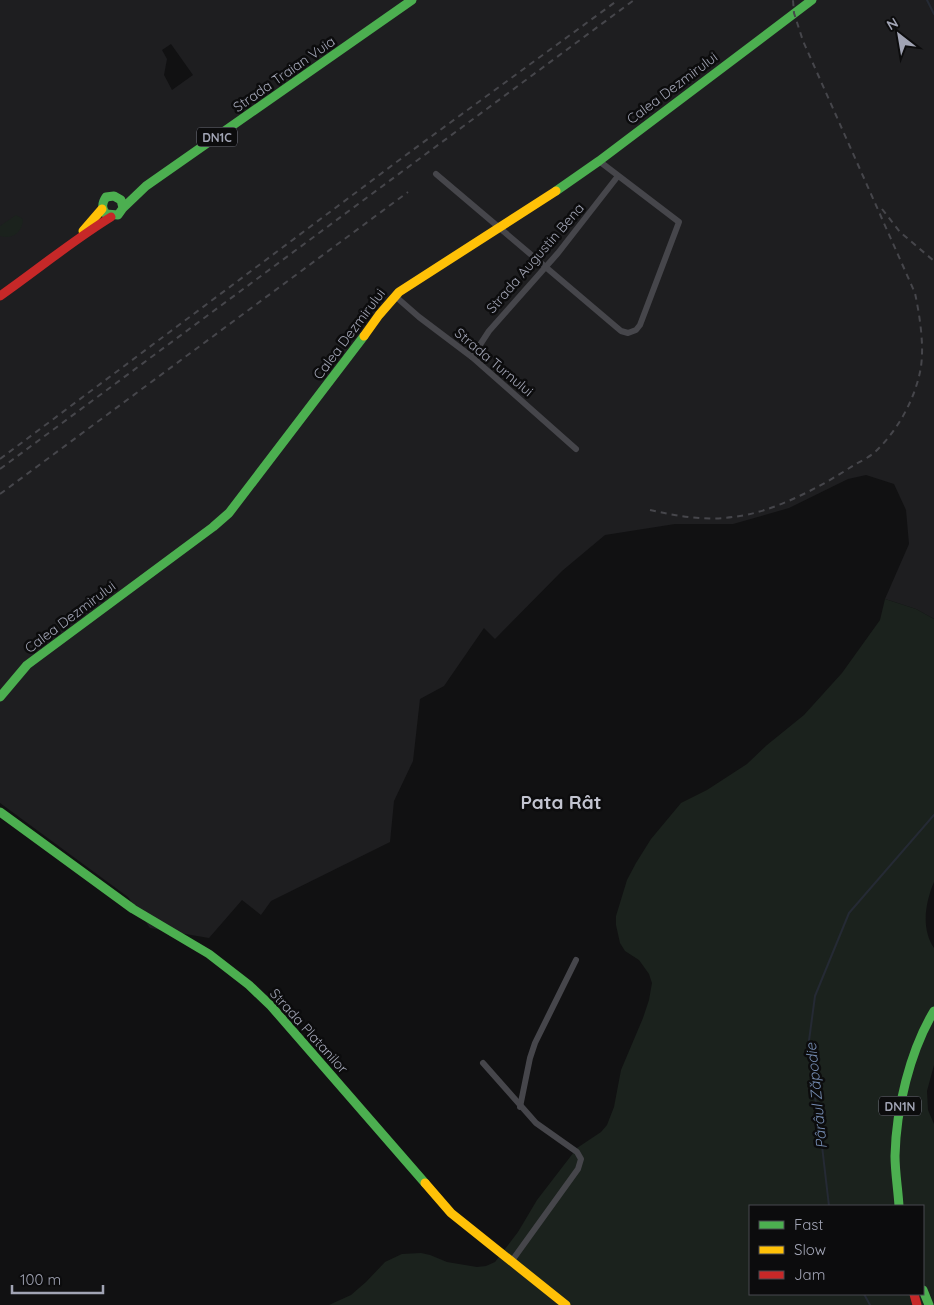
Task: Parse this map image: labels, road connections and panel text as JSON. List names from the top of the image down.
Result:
{
  "streets": {
    "main road": [
      "Strada Traian Vuia",
      "Calea Dezmirului",
      "DN1C",
      "Strada Platanilor",
      "DN1N"
    ],
    "street": ["Strada Augustin Bena", "Strada Turnului"]
  },
  "crossings": [
    ["Calea Dezmirului", "Strada Turnului"],
    ["Strada Augustin Bena", "Strada Turnului"]
  ],
  "districts": ["Pata Rât"],
  "water": ["Pârâul Zăpodie"],
  "legend": ["Fast", "Slow", "Jam"],
  "scale_bar": "100 m",
  "north": "top left"
}
